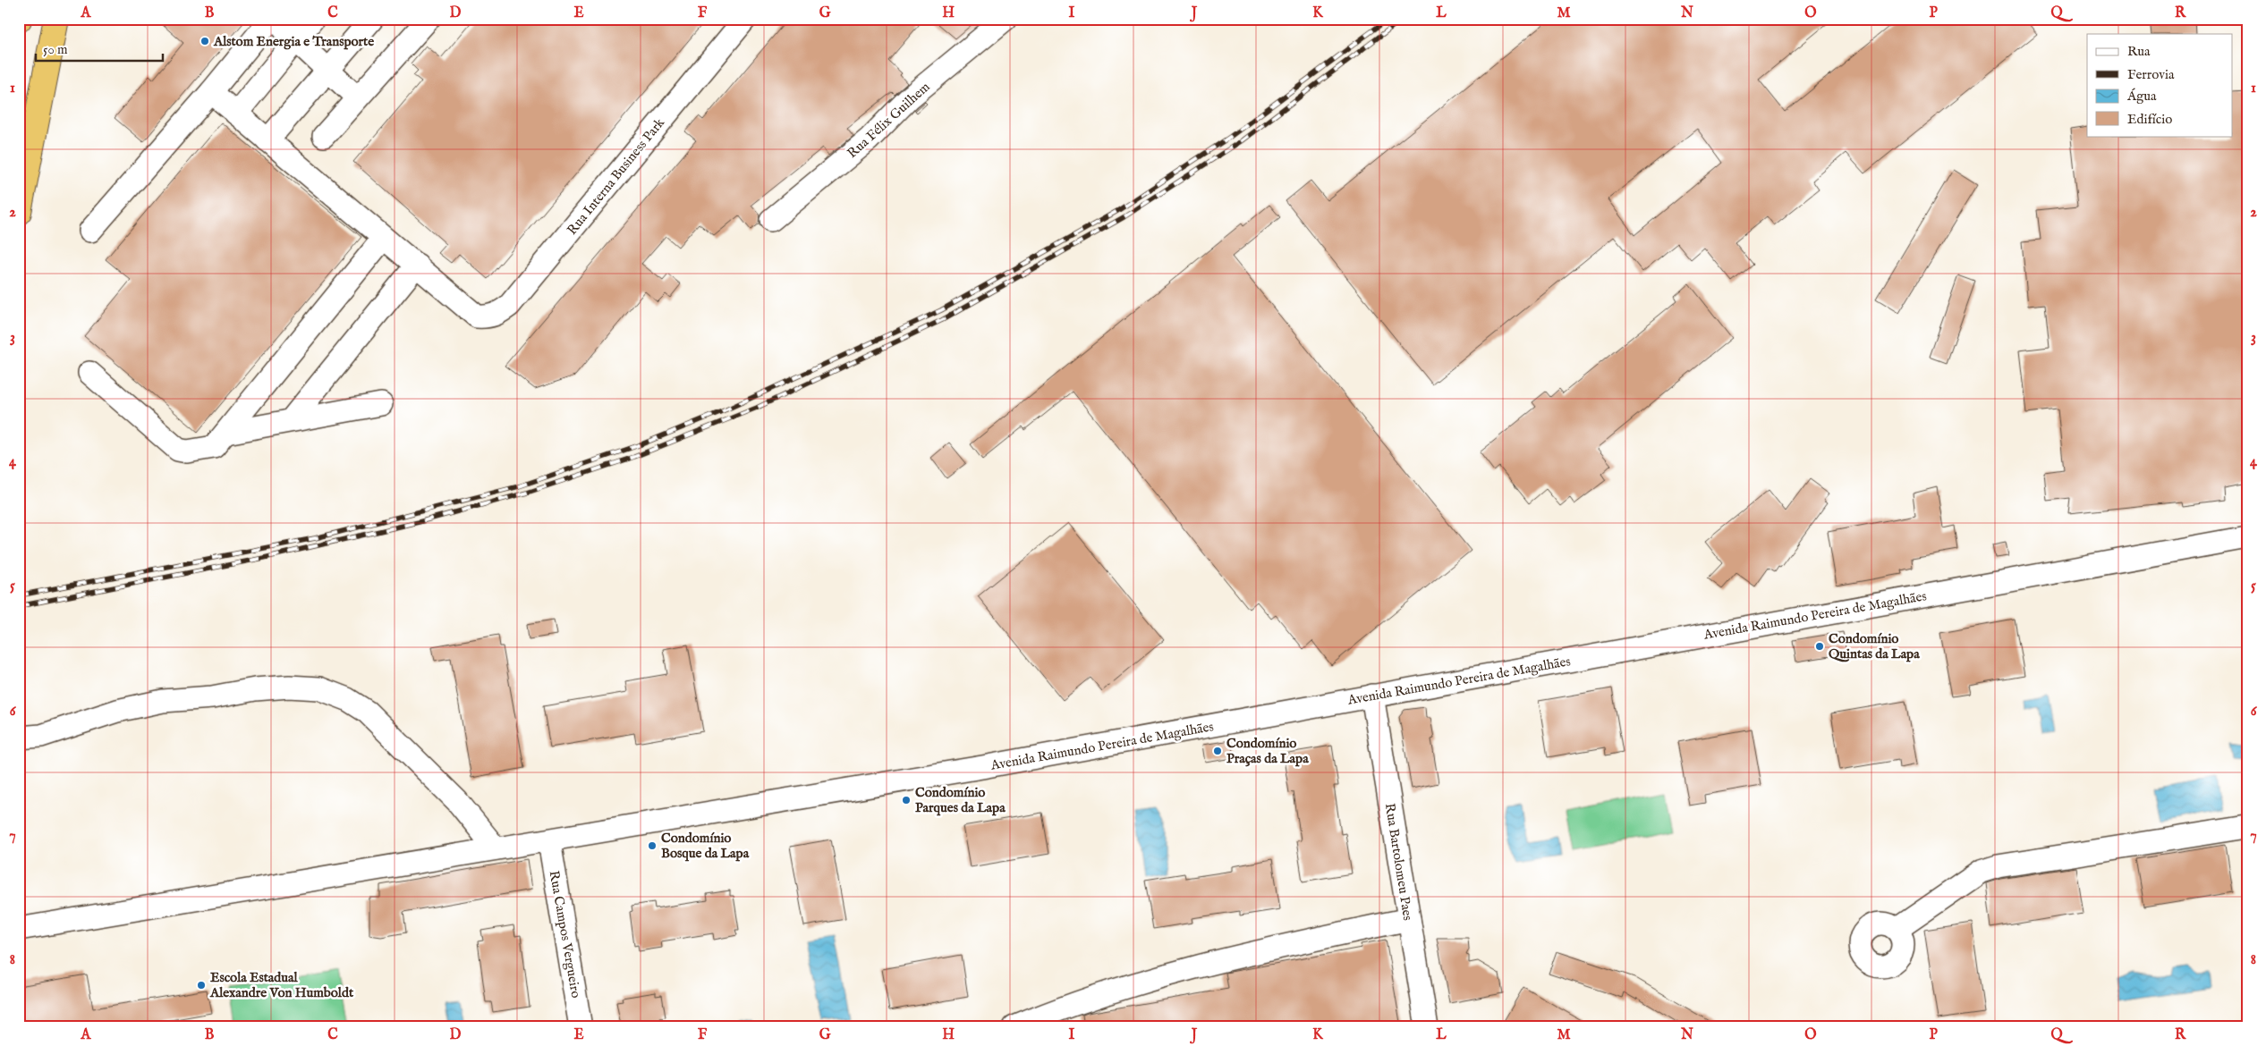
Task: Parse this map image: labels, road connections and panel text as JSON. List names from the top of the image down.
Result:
{
  "streets": {
    "street": [
      "Rua Félix Guilhem",
      "Rua Interna Business Park",
      "Avenida Raimundo Pereira de Magalhães",
      "Rua Bartolomeu Paes",
      "Rua Campos Vergueiro"
    ]
  },
  "crossings": [
    ["Avenida Raimundo Pereira de Magalhães", "Rua Bartolomeu Paes"],
    ["Avenida Raimundo Pereira de Magalhães", "Rua Campos Vergueiro"]
  ],
  "places": [
    "Alstom Energia e Transporte",
    "Condomínio Quintas da Lapa",
    "Condomínio Praças da Lapa",
    "Condomínio Parques da Lapa",
    "Condomínio Bosque da Lapa",
    "Escola Estadual Alexandre Von Humboldt"
  ],
  "legend": [
    "Rua",
    "Ferrovia",
    "Água",
    "Edifício"
  ],
  "scale_bar": "50 m",
  "grid": {
    "columns": [
      "A",
      "B",
      "C",
      "D",
      "E",
      "F",
      "G",
      "H",
      "I",
      "J",
      "K",
      "L",
      "M",
      "N",
      "O",
      "P",
      "Q",
      "R"
    ],
    "rows": [
      "1",
      "2",
      "3",
      "4",
      "5",
      "6",
      "7",
      "8"
    ]
  }
}
